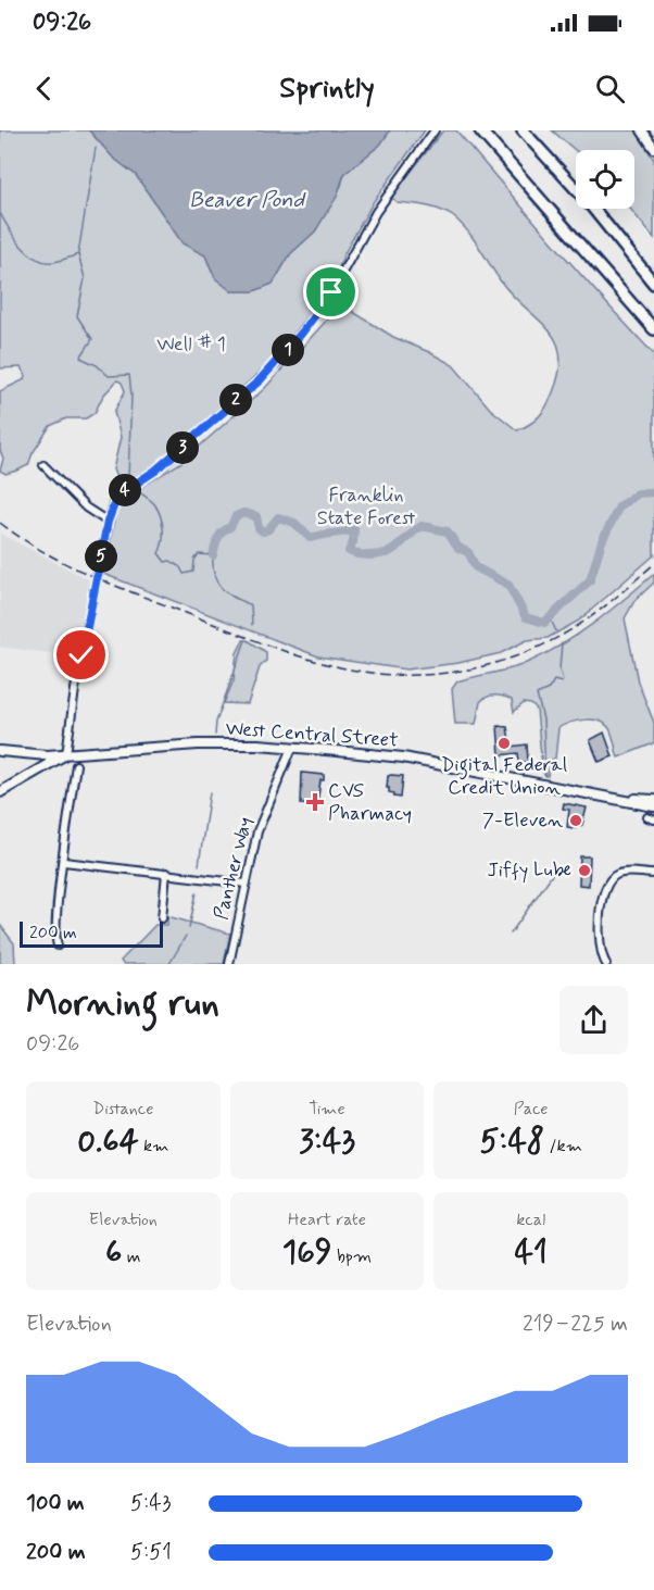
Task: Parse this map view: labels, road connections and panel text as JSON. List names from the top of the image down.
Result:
{
  "streets": {
    "main road": ["West Central Street"],
    "street": ["Panther Way"]
  },
  "crossings": [
    ["West Central Street", "Panther Way"]
  ],
  "water": ["Beaver Pond"],
  "parks": ["Well # 1", "Franklin State Forest"],
  "places": {
    "other": ["Digital Federal Credit Union", "7-Eleven", "Jiffy Lube"],
    "health": ["CVS Pharmacy"]
  },
  "scale_bar": "200 m",
  "page": {
    "status": "09:26",
    "header": "Sprintly",
    "pins": [
      "1",
      "2",
      "3",
      "4",
      "5"
    ],
    "scale": "200 m",
    "heading": ["Morning run", "09:26"],
    "stats": [
      ["Distance", "0.64 km"],
      ["Time", "3:43"],
      ["Pace", "5:48 /km"],
      ["Elevation", "6 m"],
      ["Heart rate", "169 bpm"],
      ["kcal", "41"]
    ],
    "chart": ["Elevation", "219–225 m"],
    "list": [
      {
        "name": "100 m",
        "note": "5:43"
      },
      {
        "name": "200 m",
        "note": "5:51"
      }
    ]
  }
}
